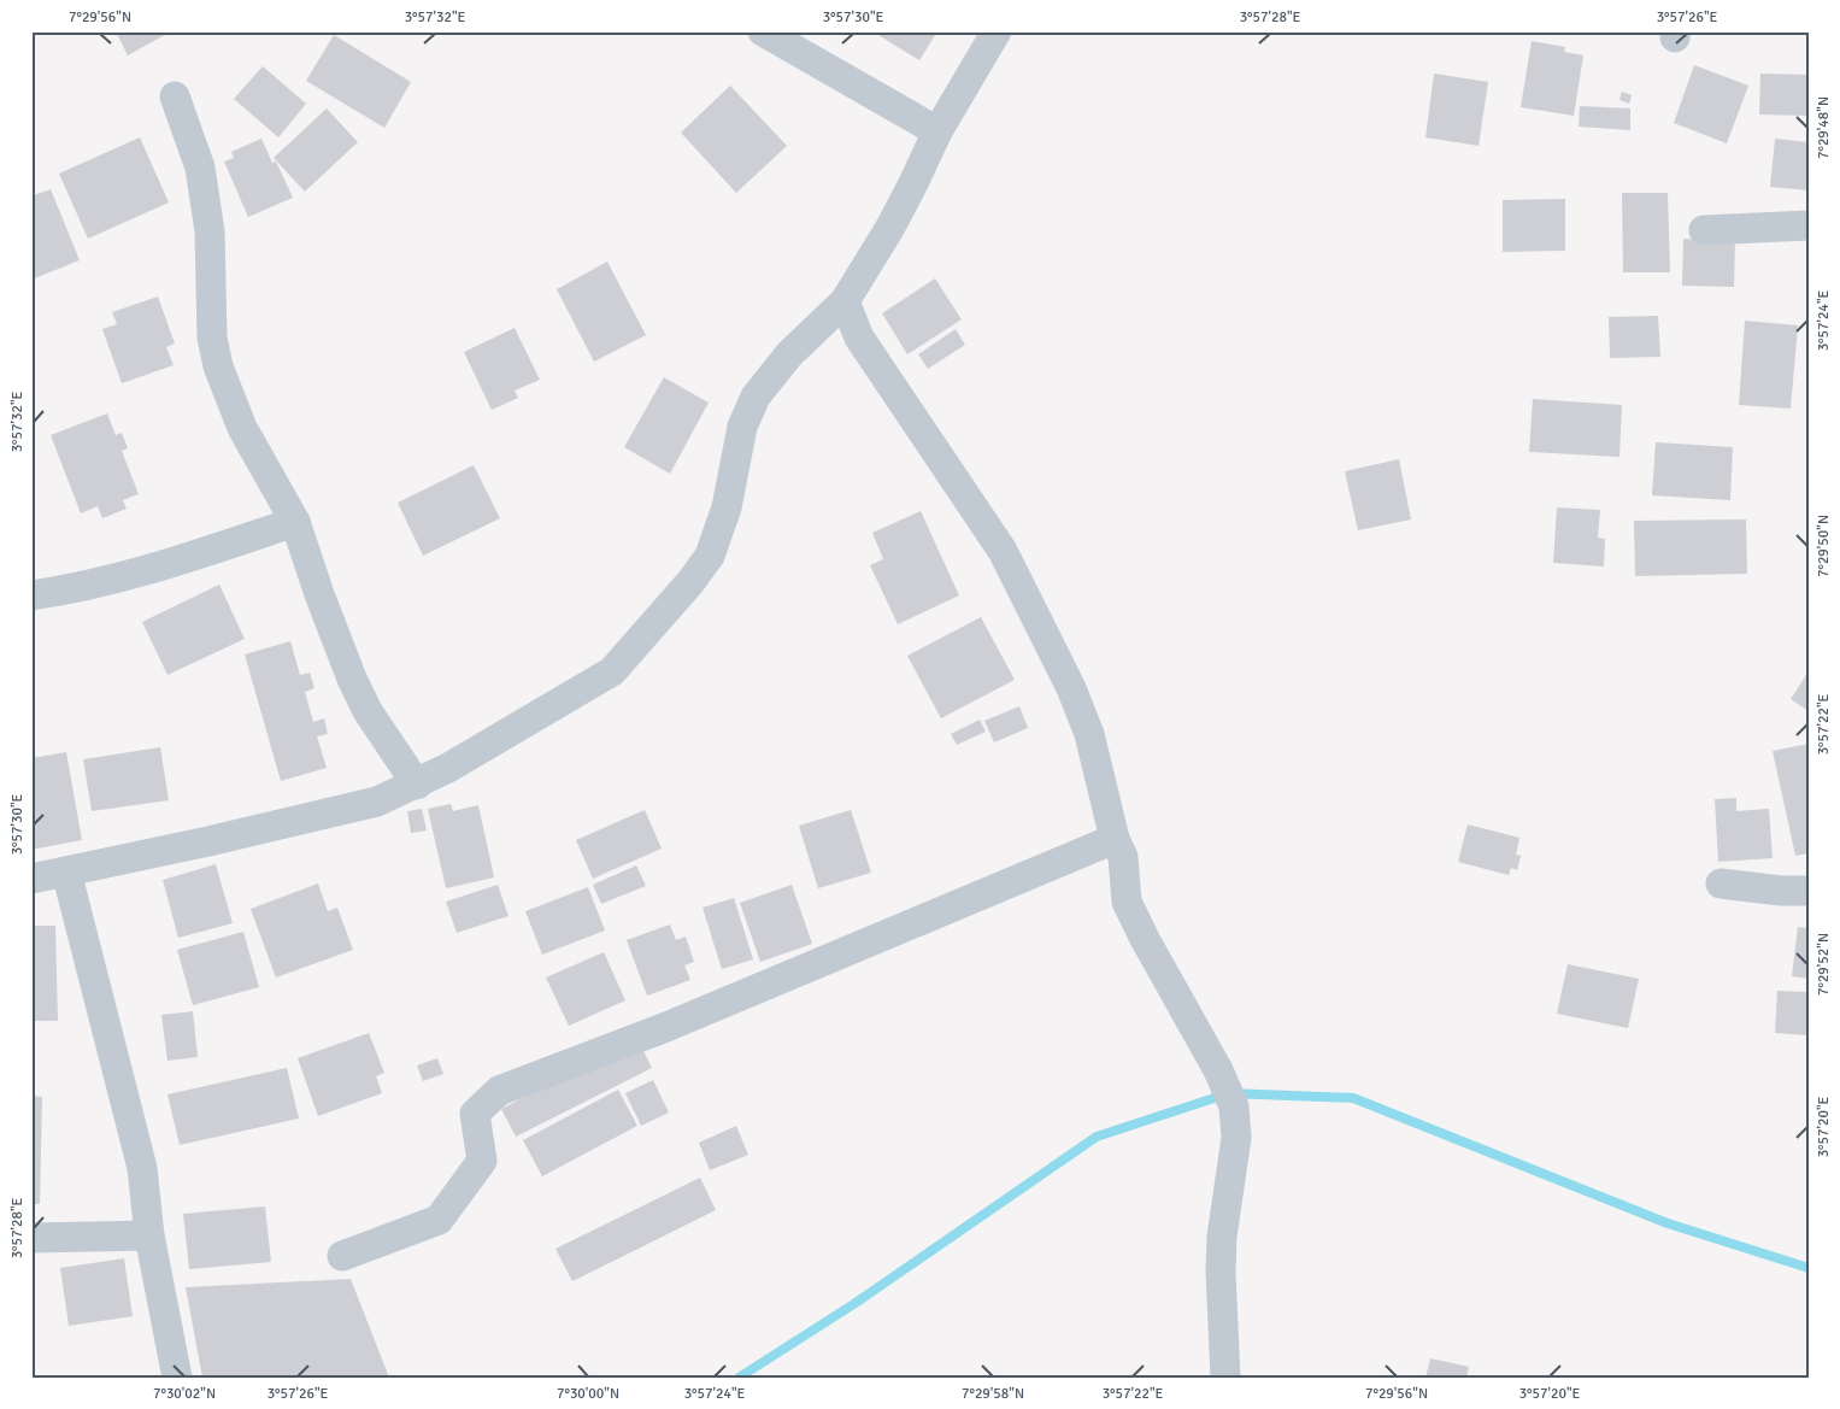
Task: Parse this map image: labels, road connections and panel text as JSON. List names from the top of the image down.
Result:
{
  "coordinates": [
    "7°29'56\"N",
    "3°57'32\"E",
    "3°57'30\"E",
    "3°57'28\"E",
    "3°57'26\"E",
    "7°29'48\"N",
    "3°57'24\"E",
    "7°29'50\"N",
    "3°57'22\"E",
    "7°29'52\"N",
    "3°57'20\"E",
    "7°30'02\"N",
    "7°30'00\"N",
    "7°29'58\"N"
  ]
}
